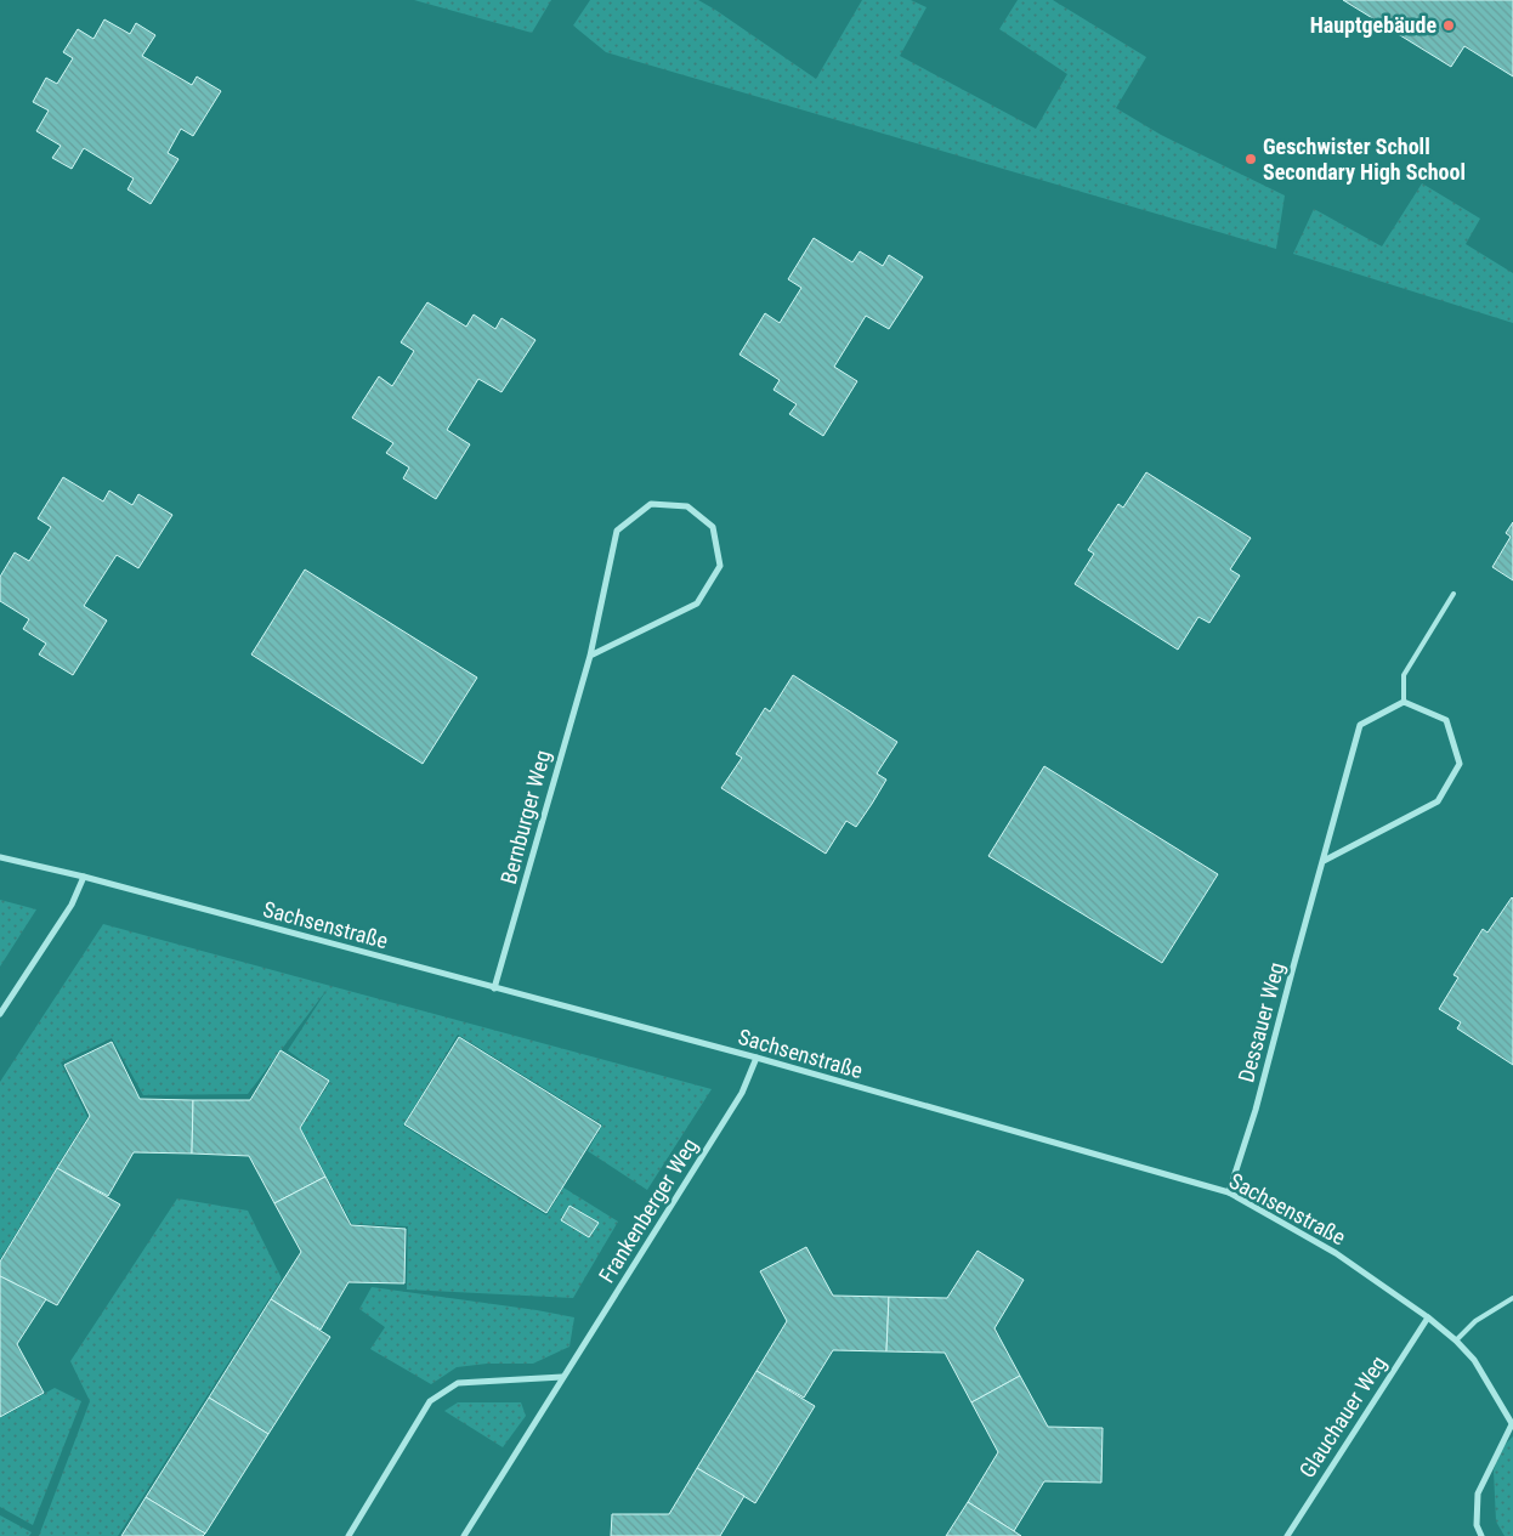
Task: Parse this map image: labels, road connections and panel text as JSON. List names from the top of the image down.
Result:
{
  "streets": {
    "street": [
      "Bernburger Weg",
      "Sachsenstraße",
      "Dessauer Weg",
      "Frankenberger Weg",
      "Glauchauer Weg"
    ]
  },
  "crossings": [
    ["Bernburger Weg", "Sachsenstraße"],
    ["Sachsenstraße", "Dessauer Weg"],
    ["Sachsenstraße", "Frankenberger Weg"],
    ["Sachsenstraße", "Glauchauer Weg"]
  ],
  "places": ["Hauptgebäude", "Geschwister Scholl Secondary High School"]
}
